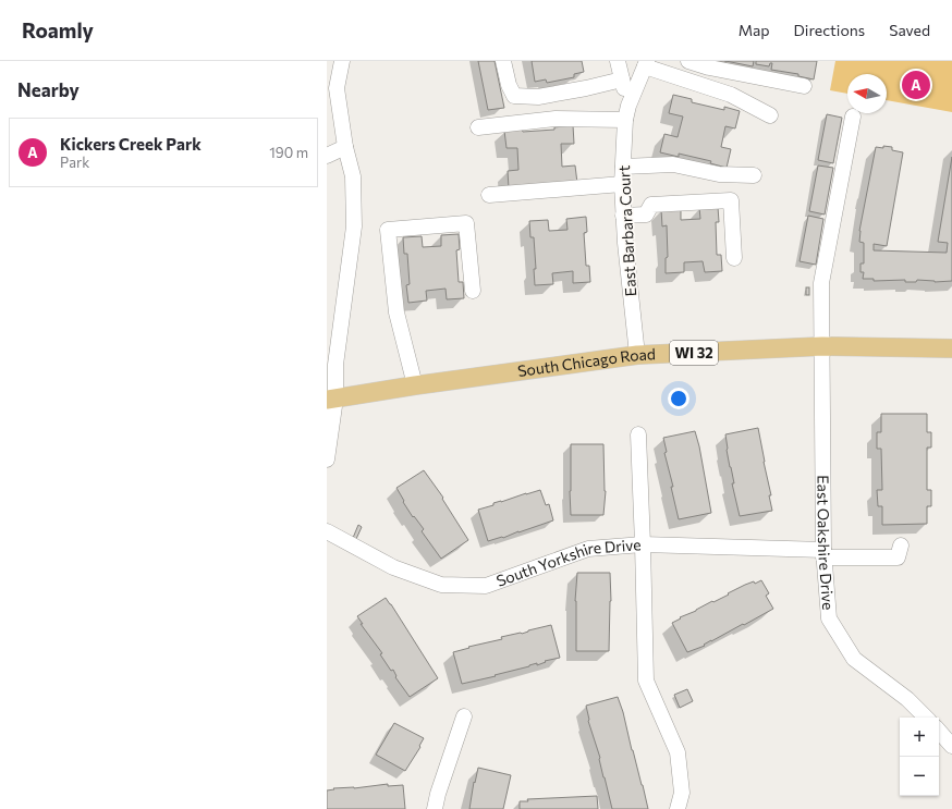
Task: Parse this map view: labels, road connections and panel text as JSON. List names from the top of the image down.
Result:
{
  "streets": {
    "main road": ["WI 32", "South Chicago Road"],
    "street": ["East Barbara Court", "East Oakshire Drive", "South Yorkshire Drive"]
  },
  "crossings": [
    ["East Barbara Court", "South Chicago Road"],
    ["South Chicago Road", "East Oakshire Drive"],
    ["East Oakshire Drive", "South Yorkshire Drive"]
  ],
  "north": "left",
  "page": {
    "header": "Roamly",
    "nav": ["Map", "Directions", "Saved"],
    "heading": "Nearby",
    "pins": "A",
    "list": [
      {
        "mark": "A",
        "name": "Kickers Creek Park",
        "note": "Park",
        "value": "190 m"
      }
    ],
    "map_buttons": ["+", "−"]
  }
}
